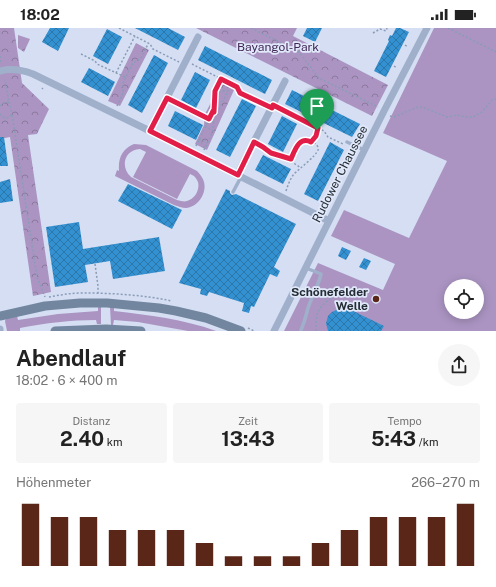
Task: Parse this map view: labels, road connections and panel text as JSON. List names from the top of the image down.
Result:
{
  "streets": {
    "street": ["Rudower Chaussee"]
  },
  "parks": ["Bayangol-Park"],
  "places": ["Schönefelder Welle"],
  "page": {
    "status": "18:02",
    "heading": ["Abendlauf", "18:02 · 6 × 400 m"],
    "stats": [
      ["Distanz", "2.40 km"],
      ["Zeit", "13:43"],
      ["Tempo", "5:43 /km"]
    ],
    "chart": ["Höhenmeter", "266–270 m"]
  }
}
